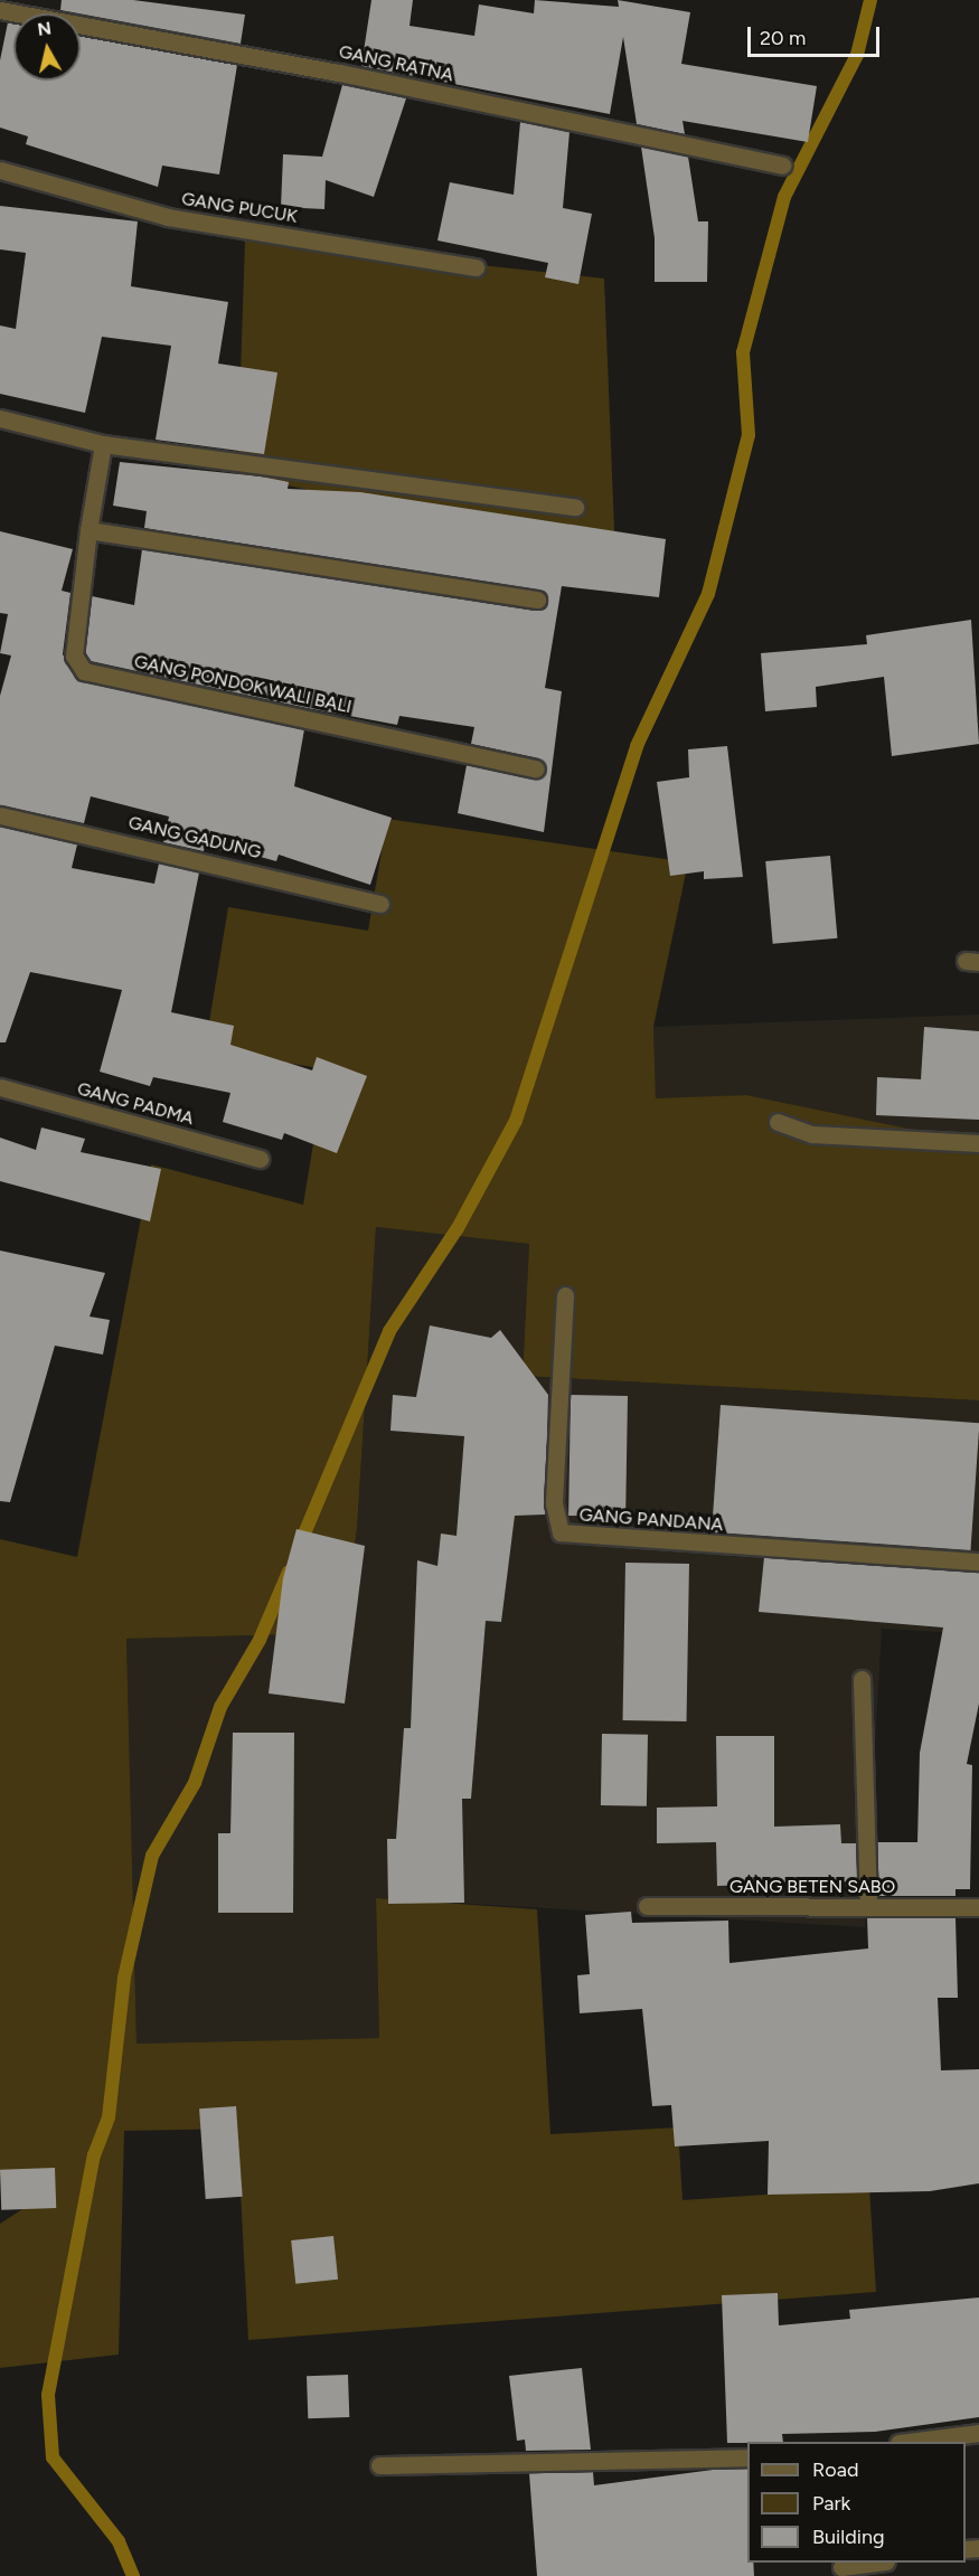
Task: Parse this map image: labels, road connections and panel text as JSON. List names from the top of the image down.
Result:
{
  "streets": {
    "street": [
      "GANG RATNA",
      "GANG PUCUK",
      "GANG PONDOK WALI BALI",
      "GANG GADUNG",
      "GANG PADMA",
      "GANG PANDANA",
      "GANG BETEN SABO"
    ]
  },
  "legend": ["Road", "Park", "Building"],
  "scale_bar": "20 m",
  "north": "top"
}
